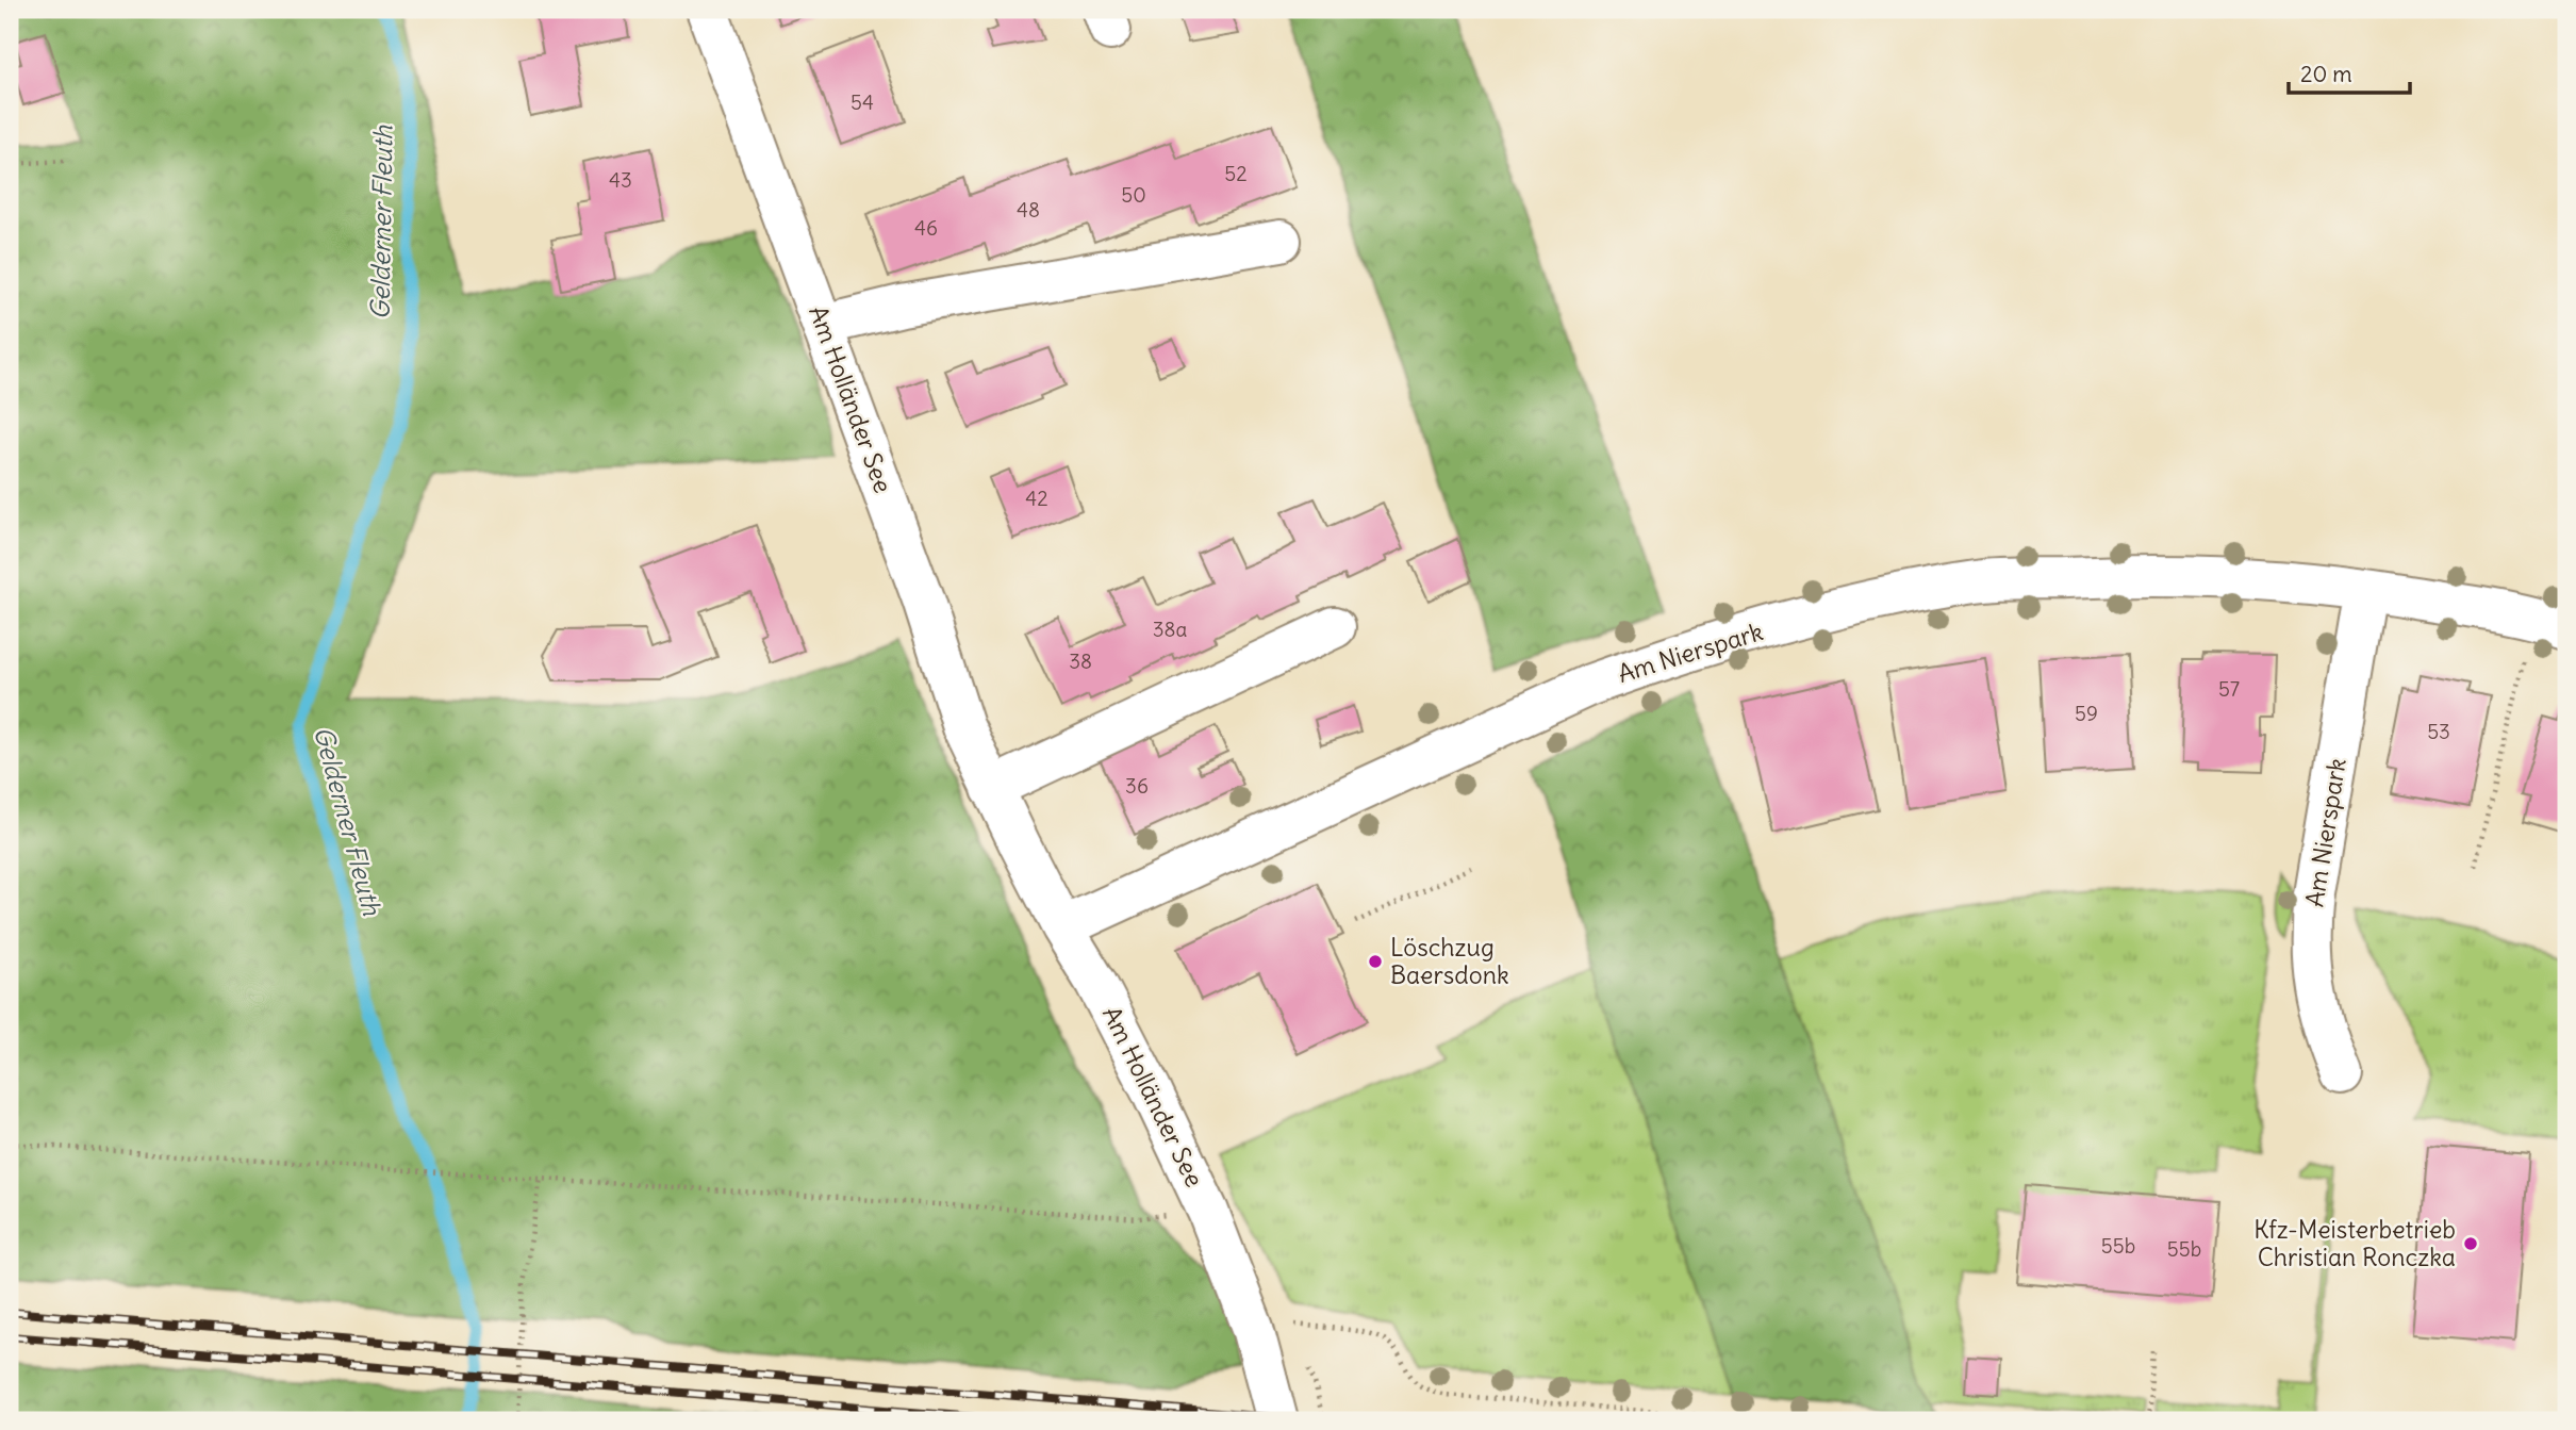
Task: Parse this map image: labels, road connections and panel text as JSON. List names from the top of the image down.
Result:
{
  "streets": {
    "street": ["Am Holländer See", "Am Nierspark"]
  },
  "crossings": [
    ["Am Holländer See", "Am Nierspark"]
  ],
  "water": ["Gelderner Fleuth"],
  "places": ["Löschzug Baersdonk", "Kfz-Meisterbetrieb Christian Ronczka"],
  "house_numbers": [
    "54",
    "52",
    "43",
    "50",
    "48",
    "46",
    "42",
    "38a",
    "38",
    "57",
    "59",
    "53",
    "36",
    "55b",
    "55b"
  ],
  "scale_bar": "20 m"
}
